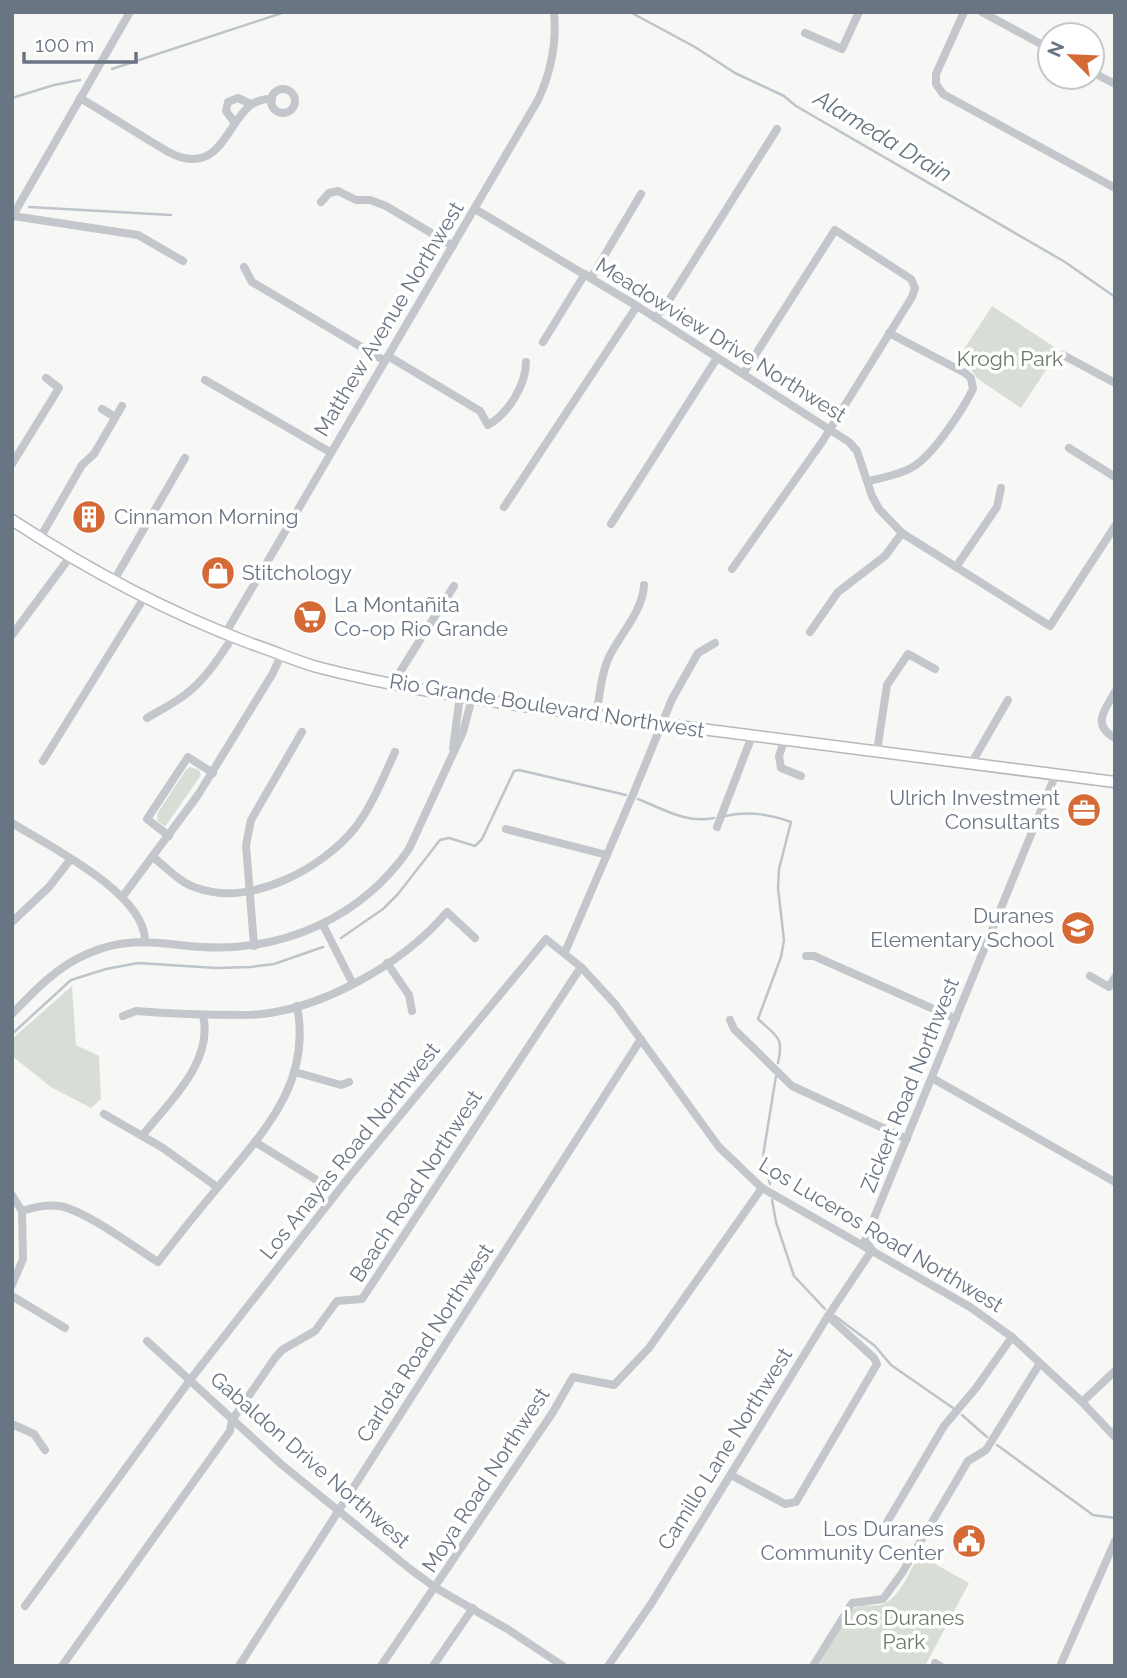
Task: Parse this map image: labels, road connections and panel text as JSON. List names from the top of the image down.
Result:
{
  "streets": {
    "main road": ["Rio Grande Boulevard Northwest"],
    "street": [
      "Matthew Avenue Northwest",
      "Meadowview Drive Northwest",
      "Zickert Road Northwest",
      "Los Anayas Road Northwest",
      "Beach Road Northwest",
      "Los Luceros Road Northwest",
      "Carlota Road Northwest",
      "Camillo Lane Northwest",
      "Gabaldon Drive Northwest",
      "Moya Road Northwest"
    ]
  },
  "crossings": [
    ["Matthew Avenue Northwest", "Meadowview Drive Northwest"],
    ["Matthew Avenue Northwest", "Rio Grande Boulevard Northwest"],
    ["Rio Grande Boulevard Northwest", "Zickert Road Northwest"],
    ["Zickert Road Northwest", "Los Luceros Road Northwest"],
    ["Zickert Road Northwest", "Camillo Lane Northwest"],
    ["Los Anayas Road Northwest", "Los Luceros Road Northwest"],
    ["Los Anayas Road Northwest", "Gabaldon Drive Northwest"],
    ["Beach Road Northwest", "Los Luceros Road Northwest"],
    ["Beach Road Northwest", "Gabaldon Drive Northwest"],
    ["Los Luceros Road Northwest", "Carlota Road Northwest"],
    ["Los Luceros Road Northwest", "Camillo Lane Northwest"],
    ["Los Luceros Road Northwest", "Moya Road Northwest"],
    ["Carlota Road Northwest", "Gabaldon Drive Northwest"],
    ["Gabaldon Drive Northwest", "Moya Road Northwest"]
  ],
  "water": ["Alameda Drain"],
  "parks": ["Krogh Park", "Los Duranes Park"],
  "places": {
    "building": ["Cinnamon Morning"],
    "shop": ["Stitchology"],
    "supermarket": ["La Montañita Co-op Rio Grande"],
    "office": ["Ulrich Investment Consultants"],
    "school or university": ["Duranes Elementary School"],
    "public building": ["Los Duranes Community Center"]
  },
  "scale_bar": "100 m",
  "north": "top left"
}
